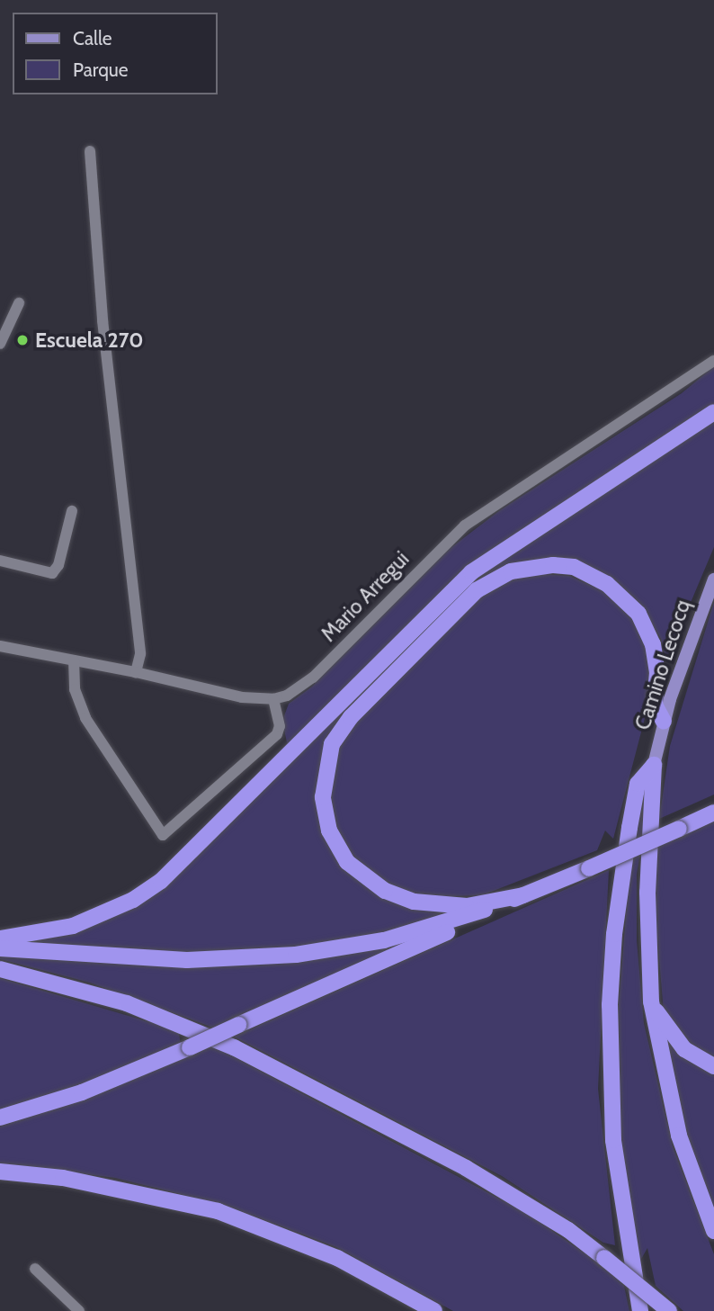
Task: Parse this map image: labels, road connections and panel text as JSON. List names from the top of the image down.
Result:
{
  "streets": {
    "main road": ["Camino Lecocq"],
    "street": ["Mario Arregui"]
  },
  "places": ["Escuela 270"],
  "legend": ["Calle", "Parque"]
}
